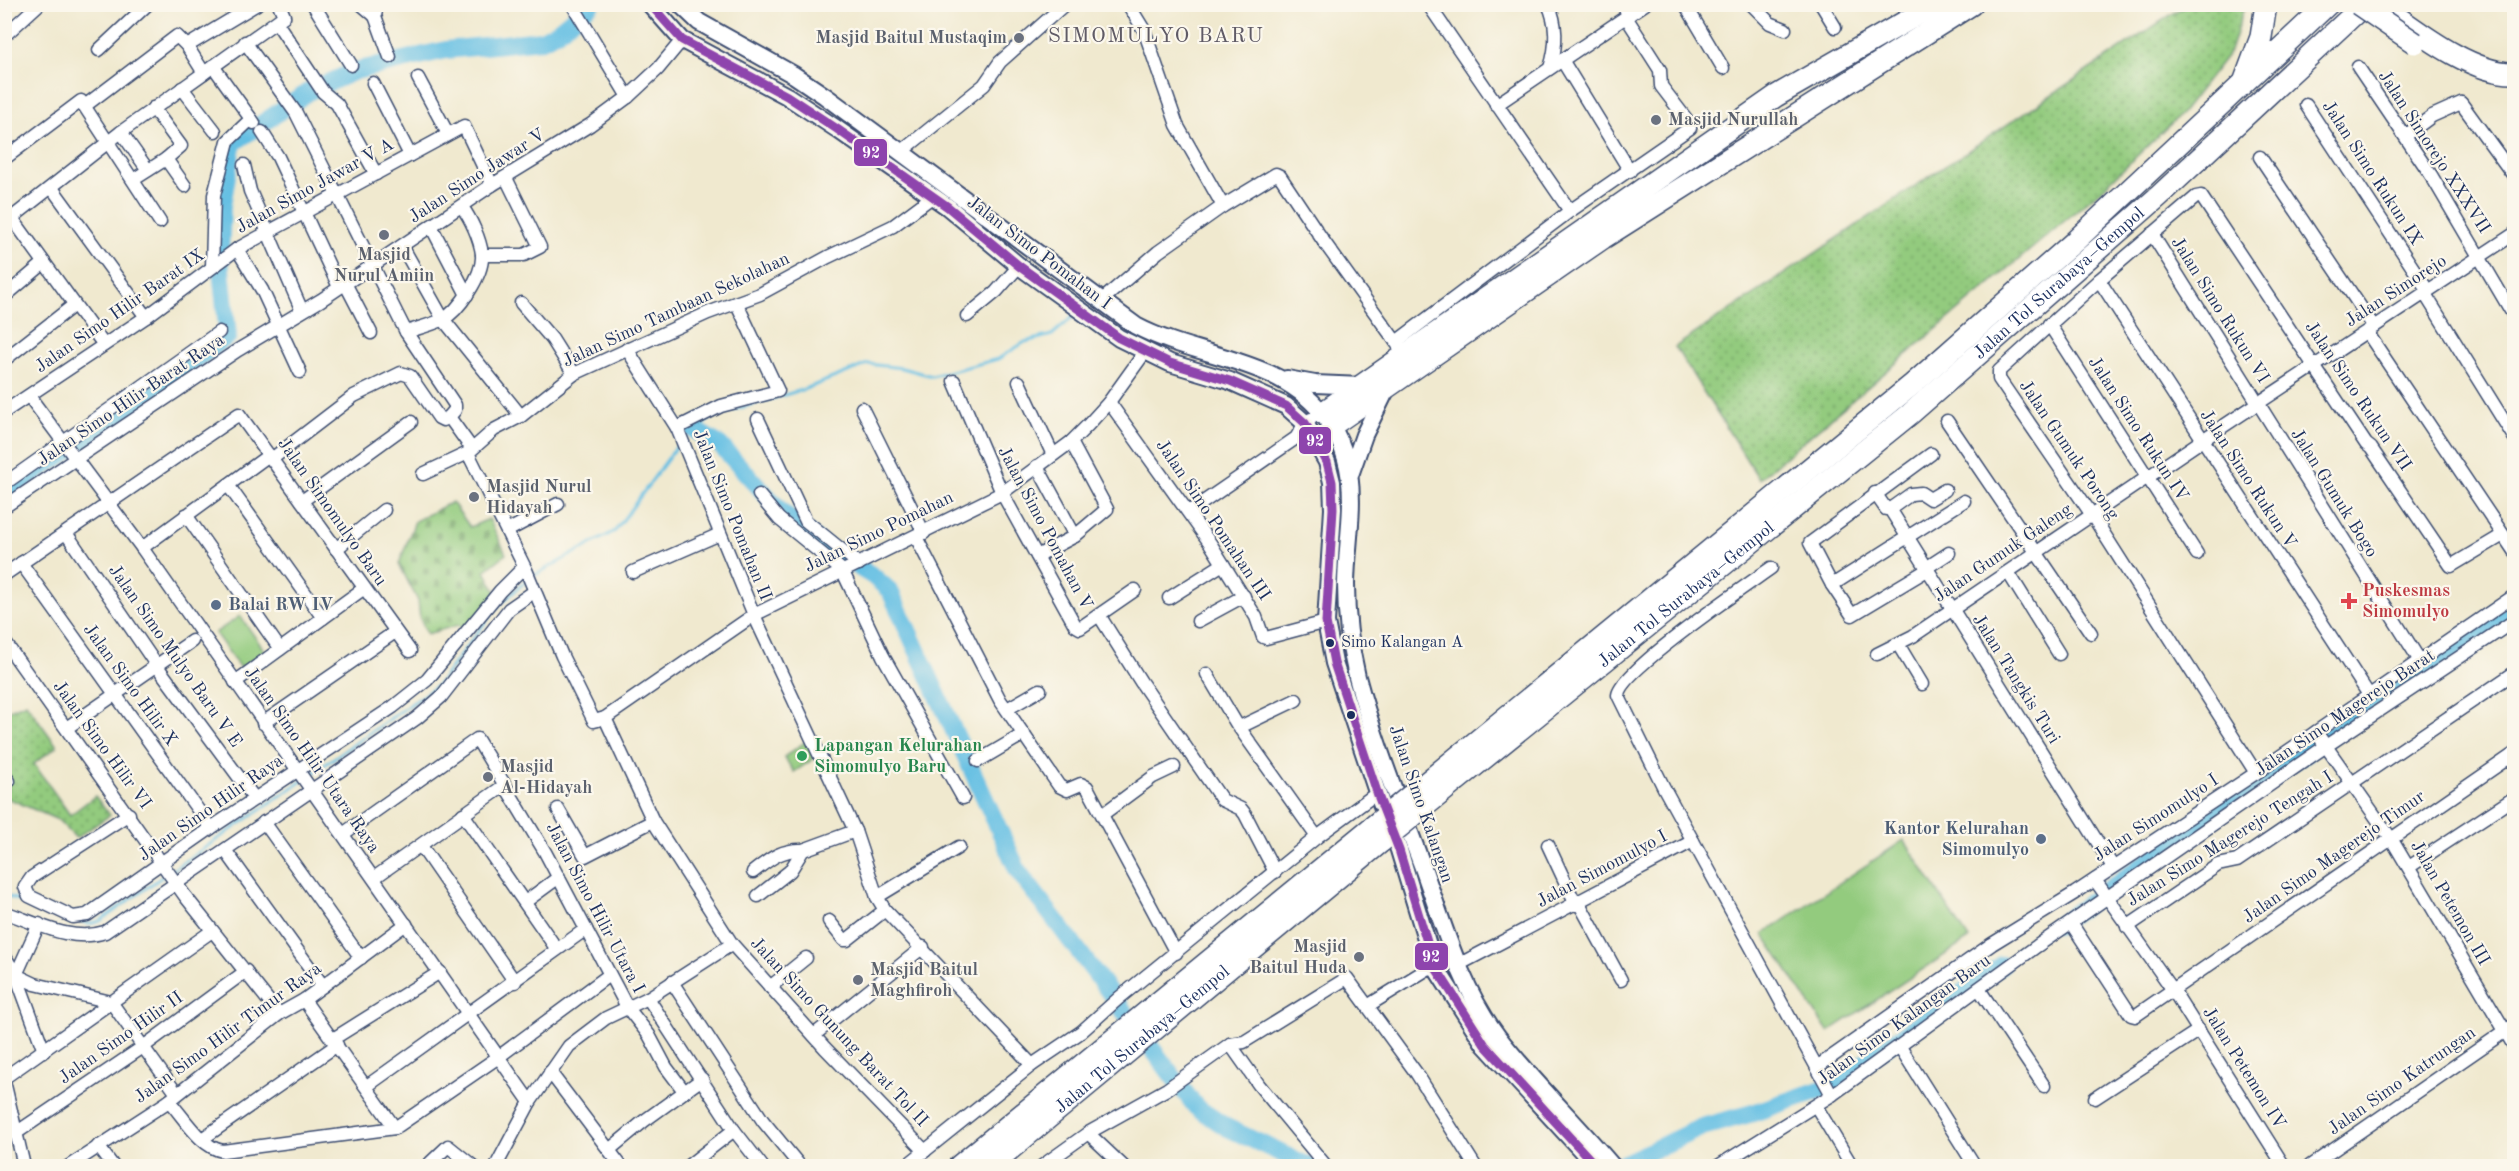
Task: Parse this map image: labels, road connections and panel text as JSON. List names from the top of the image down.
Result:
{
  "streets": {
    "highway": ["Jalan Tol Surabaya–Gempol"],
    "main road": ["Jalan Simo Pomahan I", "Jalan Simo Kalangan"],
    "street": [
      "Jalan Simorejo XXXVII",
      "Jalan Simo Rukun IX",
      "Jalan Simo Jawar V",
      "Jalan Simo Jawar V A",
      "Jalan Simorejo",
      "Jalan Simo Tambaan Sekolahan",
      "Jalan Simo Rukun VI",
      "Jalan Simo Hilir Barat IX",
      "Jalan Simo Rukun VII",
      "Jalan Simo Hilir Barat Raya",
      "Jalan Simo Rukun IV",
      "Jalan Gumuk Porong",
      "Jalan Simo Rukun V",
      "Jalan Gumuk Bogo",
      "Jalan Simomulyo Baru",
      "Jalan Simo Pomahan II",
      "Jalan Simo Pomahan III",
      "Jalan Simo Pomahan V",
      "Jalan Simo Pomahan",
      "Jalan Gumuk Galeng",
      "Jalan Simo Mulyo Baru V E",
      "Jalan Tangkis Turi",
      "Jalan Simo Hilir X",
      "Jalan Simo Magerejo Barat",
      "Jalan Simo Hilir VI",
      "Jalan Simo Hilir Utara Raya",
      "Jalan Simo Hilir Raya",
      "Jalan Simomulyo I",
      "Jalan Simo Magerejo Tengah I",
      "Jalan Simo Magerejo Timur",
      "Jalan Petemon III",
      "Jalan Simo Hilir Utara I",
      "Jalan Simo Kalangan Baru",
      "Jalan Simo Gunung Barat Tol II",
      "Jalan Simo Hilir Timur Raya",
      "Jalan Simo Hilir II",
      "Jalan Petemon IV",
      "Jalan Simo Katrungan"
    ]
  },
  "crossings": [
    ["Jalan Simorejo XXXVII", "Jalan Simorejo"],
    ["Jalan Simo Rukun IX", "Jalan Simorejo"],
    ["Jalan Simo Jawar V", "Jalan Simo Jawar V A"],
    ["Jalan Simo Jawar V", "Jalan Simo Pomahan I"],
    ["Jalan Simo Jawar V", "Jalan Simo Hilir Barat Raya"],
    ["Jalan Simo Jawar V A", "Jalan Simo Hilir Barat IX"],
    ["Jalan Simo Jawar V A", "Jalan Simo Hilir Barat Raya"],
    ["Jalan Simo Pomahan I", "Jalan Simo Tambaan Sekolahan"],
    ["Jalan Simo Pomahan I", "Jalan Simo Pomahan"],
    ["Jalan Simo Pomahan I", "Jalan Simo Kalangan"],
    ["Jalan Simorejo", "Jalan Simo Rukun VI"],
    ["Jalan Simorejo", "Jalan Simo Rukun VII"],
    ["Jalan Simorejo", "Jalan Simo Rukun IV"],
    ["Jalan Simorejo", "Jalan Simo Rukun V"],
    ["Jalan Simorejo", "Jalan Gumuk Bogo"],
    ["Jalan Simorejo", "Jalan Gumuk Galeng"],
    ["Jalan Simo Tambaan Sekolahan", "Jalan Simo Pomahan II"],
    ["Jalan Simo Rukun VI", "Jalan Gumuk Porong"],
    ["Jalan Simo Rukun VI", "Jalan Gumuk Bogo"],
    ["Jalan Simo Hilir Barat IX", "Jalan Simo Hilir Utara Raya"],
    ["Jalan Simo Rukun VII", "Jalan Gumuk Porong"],
    ["Jalan Simo Hilir Barat Raya", "Jalan Simo Hilir Utara Raya"],
    ["Jalan Simo Rukun IV", "Jalan Gumuk Porong"],
    ["Jalan Simo Rukun IV", "Jalan Gumuk Galeng"],
    ["Jalan Gumuk Porong", "Jalan Simo Rukun V"],
    ["Jalan Gumuk Porong", "Jalan Gumuk Galeng"],
    ["Jalan Gumuk Porong", "Jalan Simomulyo I"],
    ["Jalan Simo Rukun V", "Jalan Simomulyo I"],
    ["Jalan Gumuk Bogo", "Jalan Simomulyo I"],
    ["Jalan Simomulyo Baru", "Jalan Simo Hilir Utara Raya"],
    ["Jalan Simo Pomahan II", "Jalan Simo Pomahan"],
    ["Jalan Simo Pomahan III", "Jalan Simo Pomahan"],
    ["Jalan Simo Pomahan III", "Jalan Simo Kalangan"],
    ["Jalan Simo Pomahan V", "Jalan Simo Pomahan"],
    ["Jalan Simo Pomahan", "Jalan Simo Gunung Barat Tol II"],
    ["Jalan Gumuk Galeng", "Jalan Tangkis Turi"],
    ["Jalan Simo Mulyo Baru V E", "Jalan Simo Hilir Raya"],
    ["Jalan Tangkis Turi", "Jalan Simomulyo I"],
    ["Jalan Simo Hilir X", "Jalan Simo Hilir Raya"],
    ["Jalan Simo Magerejo Barat", "Jalan Petemon III"],
    ["Jalan Simo Magerejo Barat", "Jalan Simo Kalangan Baru"],
    ["Jalan Simo Magerejo Barat", "Jalan Petemon IV"],
    ["Jalan Simo Hilir VI", "Jalan Simo Hilir Raya"],
    ["Jalan Simo Hilir VI", "Jalan Simo Hilir Timur Raya"],
    ["Jalan Simo Hilir VI", "Jalan Simo Hilir II"],
    ["Jalan Simo Hilir Utara Raya", "Jalan Simo Hilir Raya"],
    ["Jalan Simo Hilir Utara Raya", "Jalan Simo Hilir Utara I"],
    ["Jalan Simo Hilir Utara Raya", "Jalan Simo Hilir Timur Raya"],
    ["Jalan Simo Kalangan", "Jalan Simomulyo I"],
    ["Jalan Simomulyo I", "Jalan Petemon III"],
    ["Jalan Simomulyo I", "Jalan Simo Kalangan Baru"],
    ["Jalan Simomulyo I", "Jalan Petemon IV"],
    ["Jalan Simo Magerejo Tengah I", "Jalan Petemon III"],
    ["Jalan Simo Magerejo Tengah I", "Jalan Petemon IV"],
    ["Jalan Simo Magerejo Timur", "Jalan Petemon III"],
    ["Jalan Simo Magerejo Timur", "Jalan Simo Kalangan Baru"],
    ["Jalan Simo Magerejo Timur", "Jalan Petemon IV"],
    ["Jalan Petemon III", "Jalan Simo Katrungan"],
    ["Jalan Simo Kalangan Baru", "Jalan Petemon IV"]
  ],
  "districts": ["SIMOMULYO BARU"],
  "places": {
    "other": [
      "Masjid Baitul Mustaqim",
      "Masjid Nurullah",
      "Masjid Nurul Amiin",
      "Masjid Nurul Hidayah",
      "Balai RW IV",
      "Simo Kalangan A",
      "Lapangan Kelurahan Simomulyo Baru",
      "Masjid Al-Hidayah",
      "Kantor Kelurahan Simomulyo",
      "Masjid Baitul Huda",
      "Masjid Baitul Maghfiroh"
    ],
    "health": ["Puskesmas Simomulyo"]
  },
  "lines": ["transit line 92"]
}
